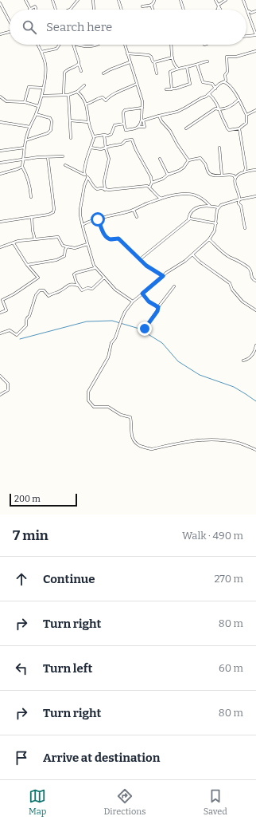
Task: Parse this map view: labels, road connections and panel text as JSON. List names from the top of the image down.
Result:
{
  "scale_bar": "200 m",
  "page": {
    "search": "Search here",
    "scale": "200 m",
    "heading": ["7 min", "Walk · 490 m"],
    "list": [
      ["Continue", "270 m"],
      ["Turn right", "80 m"],
      ["Turn left", "60 m"],
      ["Turn right", "80 m"],
      "Arrive at destination"
    ],
    "nav": ["Map", "Directions", "Saved"]
  }
}
